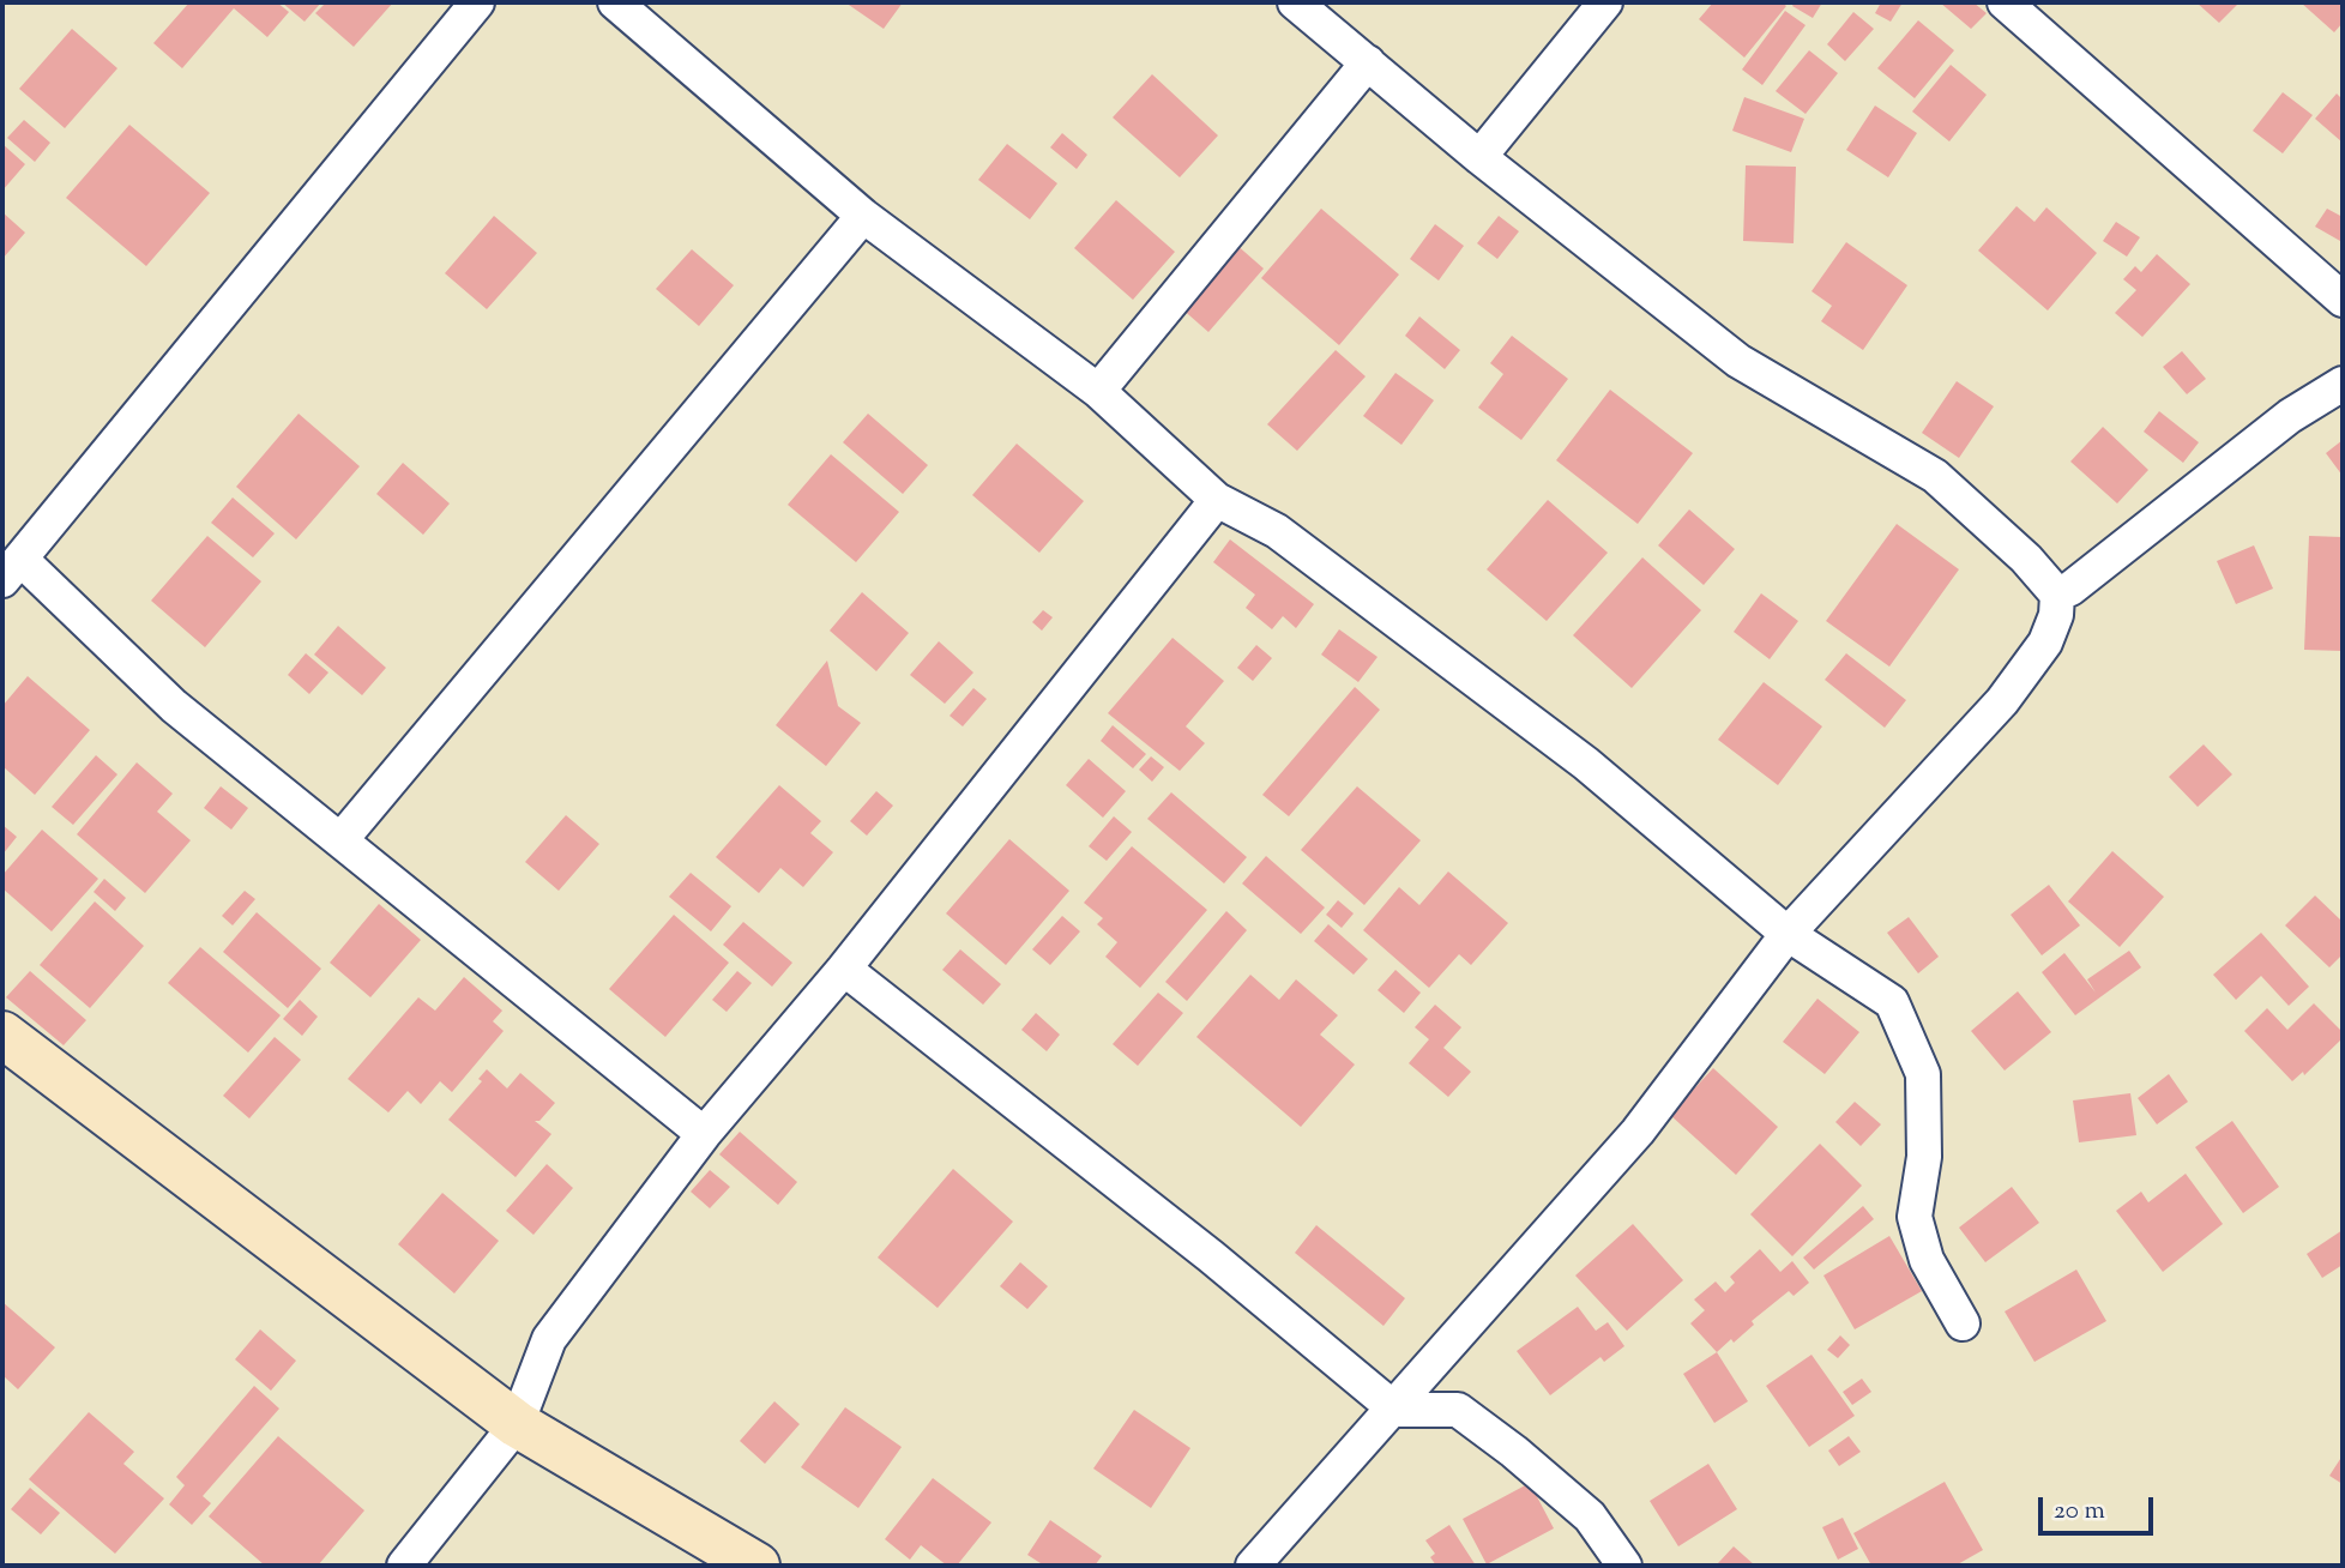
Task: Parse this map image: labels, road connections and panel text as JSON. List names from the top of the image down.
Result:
{
  "scale_bar": "20 m"
}
